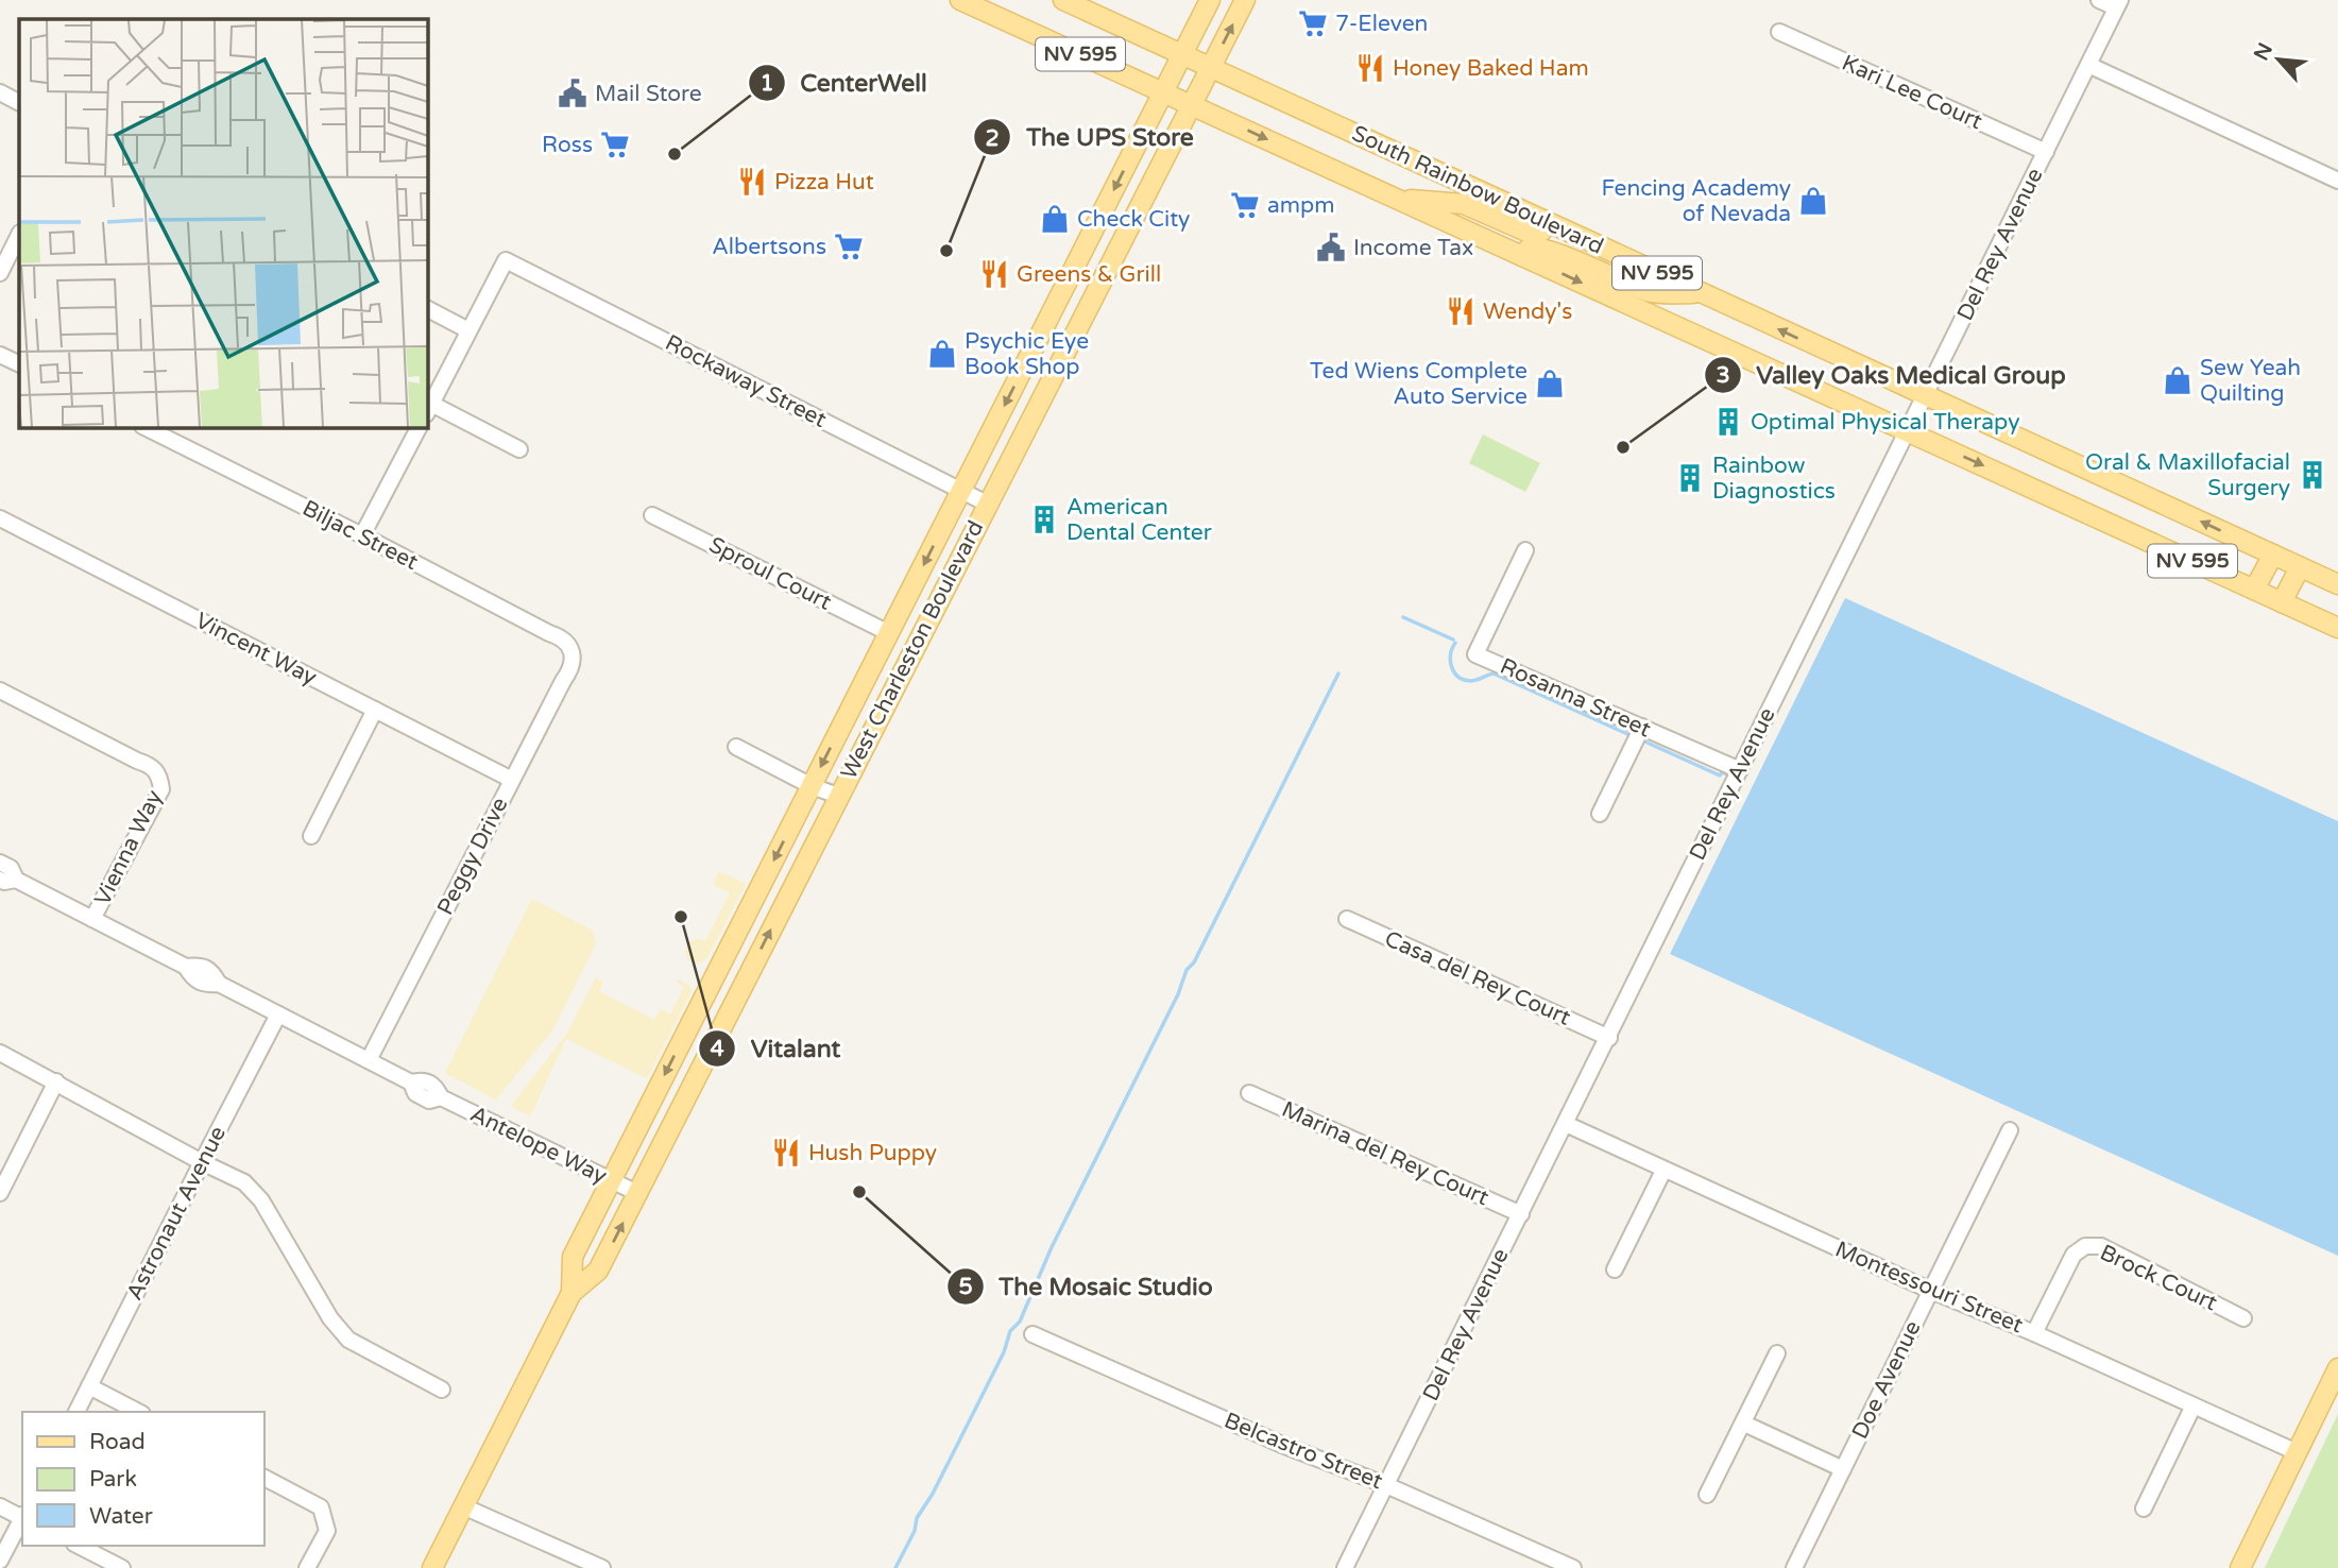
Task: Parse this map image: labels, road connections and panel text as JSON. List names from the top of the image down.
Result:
{
  "streets": {
    "main road": ["NV 595", "South Rainbow Boulevard", "West Charleston Boulevard"],
    "street": [
      "Kari Lee Court",
      "Del Rey Avenue",
      "Rockaway Street",
      "Biljac Street",
      "Sproul Court",
      "Vincent Way",
      "Rosanna Street",
      "Vienna Way",
      "Peggy Drive",
      "Casa del Rey Court",
      "Antelope Way",
      "Marina del Rey Court",
      "Astronaut Avenue",
      "Brock Court",
      "Montessouri Street",
      "Doe Avenue",
      "Belcastro Street"
    ]
  },
  "crossings": [
    ["Kari Lee Court", "Del Rey Avenue"],
    ["South Rainbow Boulevard", "Del Rey Avenue"],
    ["South Rainbow Boulevard", "West Charleston Boulevard"],
    ["Del Rey Avenue", "Rosanna Street"],
    ["Del Rey Avenue", "Casa del Rey Court"],
    ["Del Rey Avenue", "Marina del Rey Court"],
    ["Del Rey Avenue", "Montessouri Street"],
    ["Del Rey Avenue", "Belcastro Street"],
    ["Rockaway Street", "West Charleston Boulevard"],
    ["Biljac Street", "Peggy Drive"],
    ["Sproul Court", "West Charleston Boulevard"],
    ["Vincent Way", "Peggy Drive"],
    ["West Charleston Boulevard", "Antelope Way"],
    ["Vienna Way", "Antelope Way"],
    ["Peggy Drive", "Antelope Way"],
    ["Antelope Way", "Astronaut Avenue"],
    ["Brock Court", "Montessouri Street"],
    ["Montessouri Street", "Doe Avenue"]
  ],
  "places": {
    "supermarket": [
      "7-Eleven",
      "Ross",
      "ampm",
      "Albertsons"
    ],
    "restaurant": [
      "Honey Baked Ham",
      "Pizza Hut",
      "Greens & Grill",
      "Wendy's",
      "Hush Puppy"
    ],
    "public building": ["Mail Store", "Income Tax"],
    "other": [
      "CenterWell",
      "The UPS Store",
      "Valley Oaks Medical Group",
      "Vitalant",
      "The Mosaic Studio"
    ],
    "shop": [
      "Fencing Academy of Nevada",
      "Check City",
      "Psychic Eye Book Shop",
      "Sew Yeah Quilting",
      "Ted Wiens Complete Auto Service"
    ],
    "building": [
      "Optimal Physical Therapy",
      "Oral & Maxillofacial Surgery",
      "Rainbow Diagnostics",
      "American Dental Center"
    ]
  },
  "legend": ["Road", "Park", "Water"],
  "north": "top left"
}
